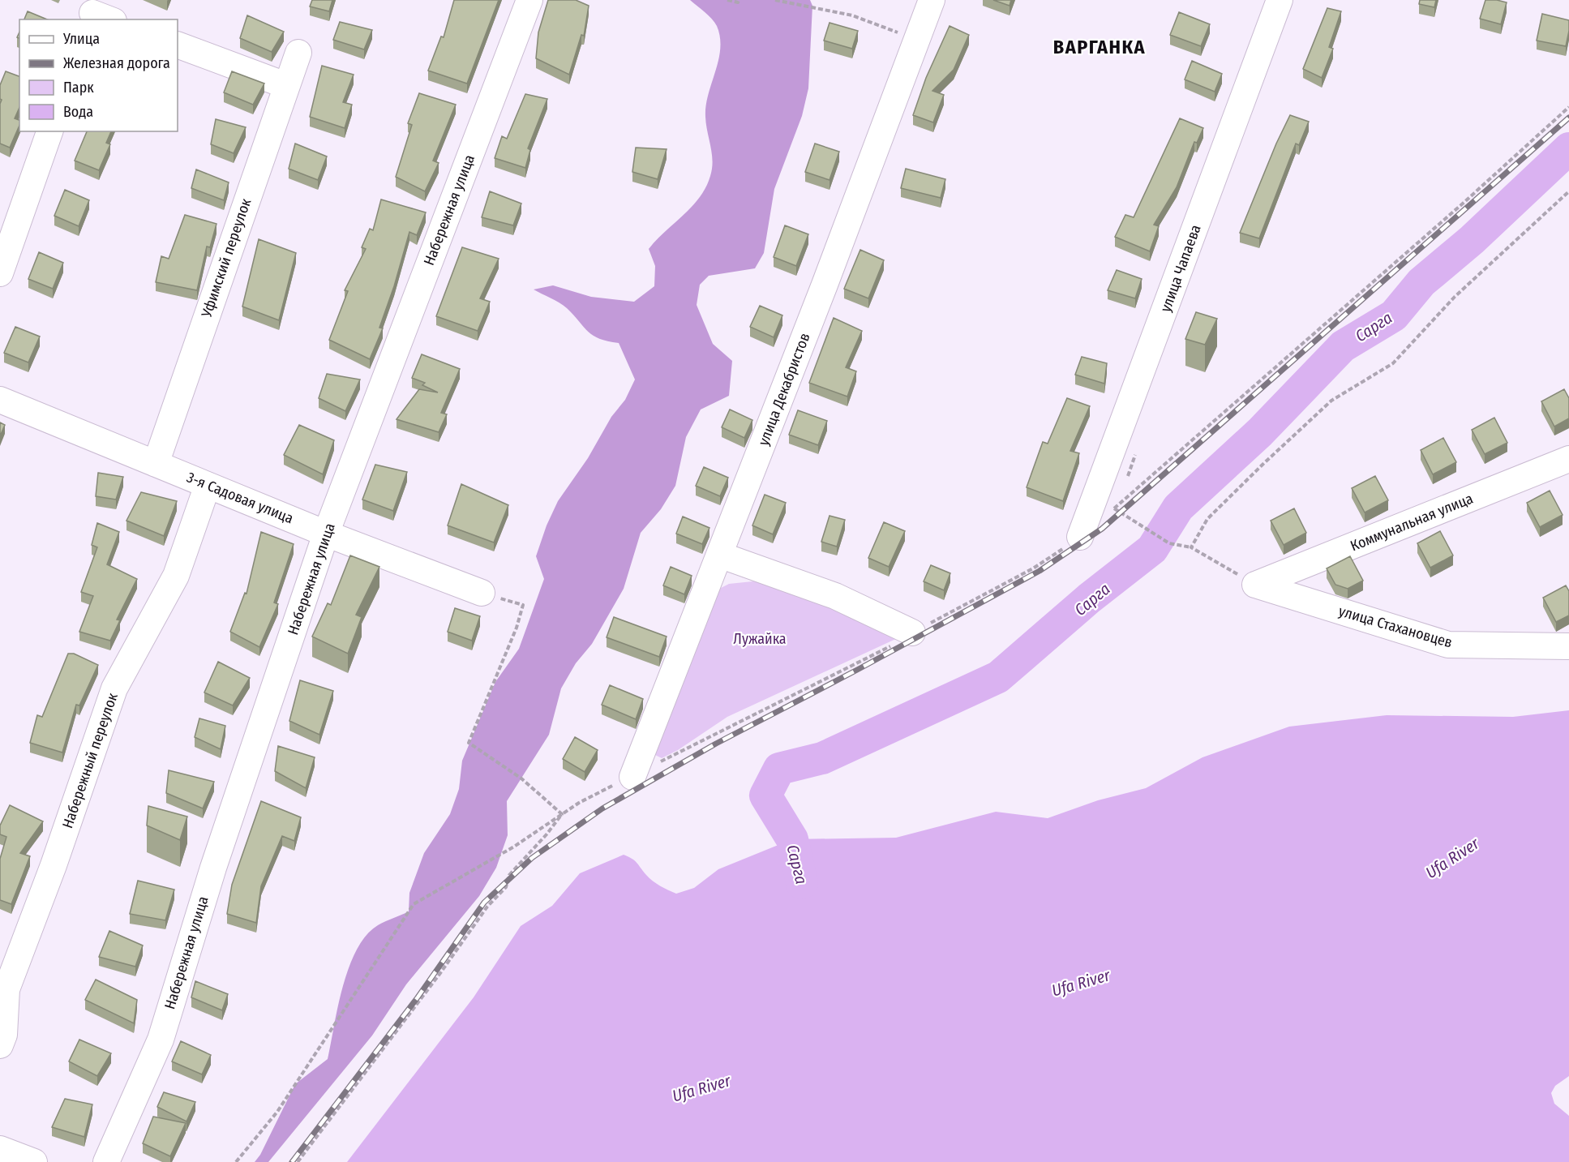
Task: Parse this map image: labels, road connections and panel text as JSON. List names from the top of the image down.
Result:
{
  "streets": {
    "street": [
      "Набережная улица",
      "Уфимский переулок",
      "улица Чапаева",
      "улица Декабристов",
      "3-я Садовая улица",
      "Коммунальная улица",
      "улица Стахановцев",
      "Набережный переулок"
    ]
  },
  "crossings": [
    ["Набережная улица", "3-я Садовая улица"],
    ["Уфимский переулок", "3-я Садовая улица"],
    ["3-я Садовая улица", "Набережный переулок"],
    ["Коммунальная улица", "улица Стахановцев"]
  ],
  "districts": ["ВАРГАНКА"],
  "water": ["Сарга", "Ufa River"],
  "parks": ["Лужайка"],
  "legend": [
    "Улица",
    "Железная дорога",
    "Парк",
    "Вода"
  ]
}
